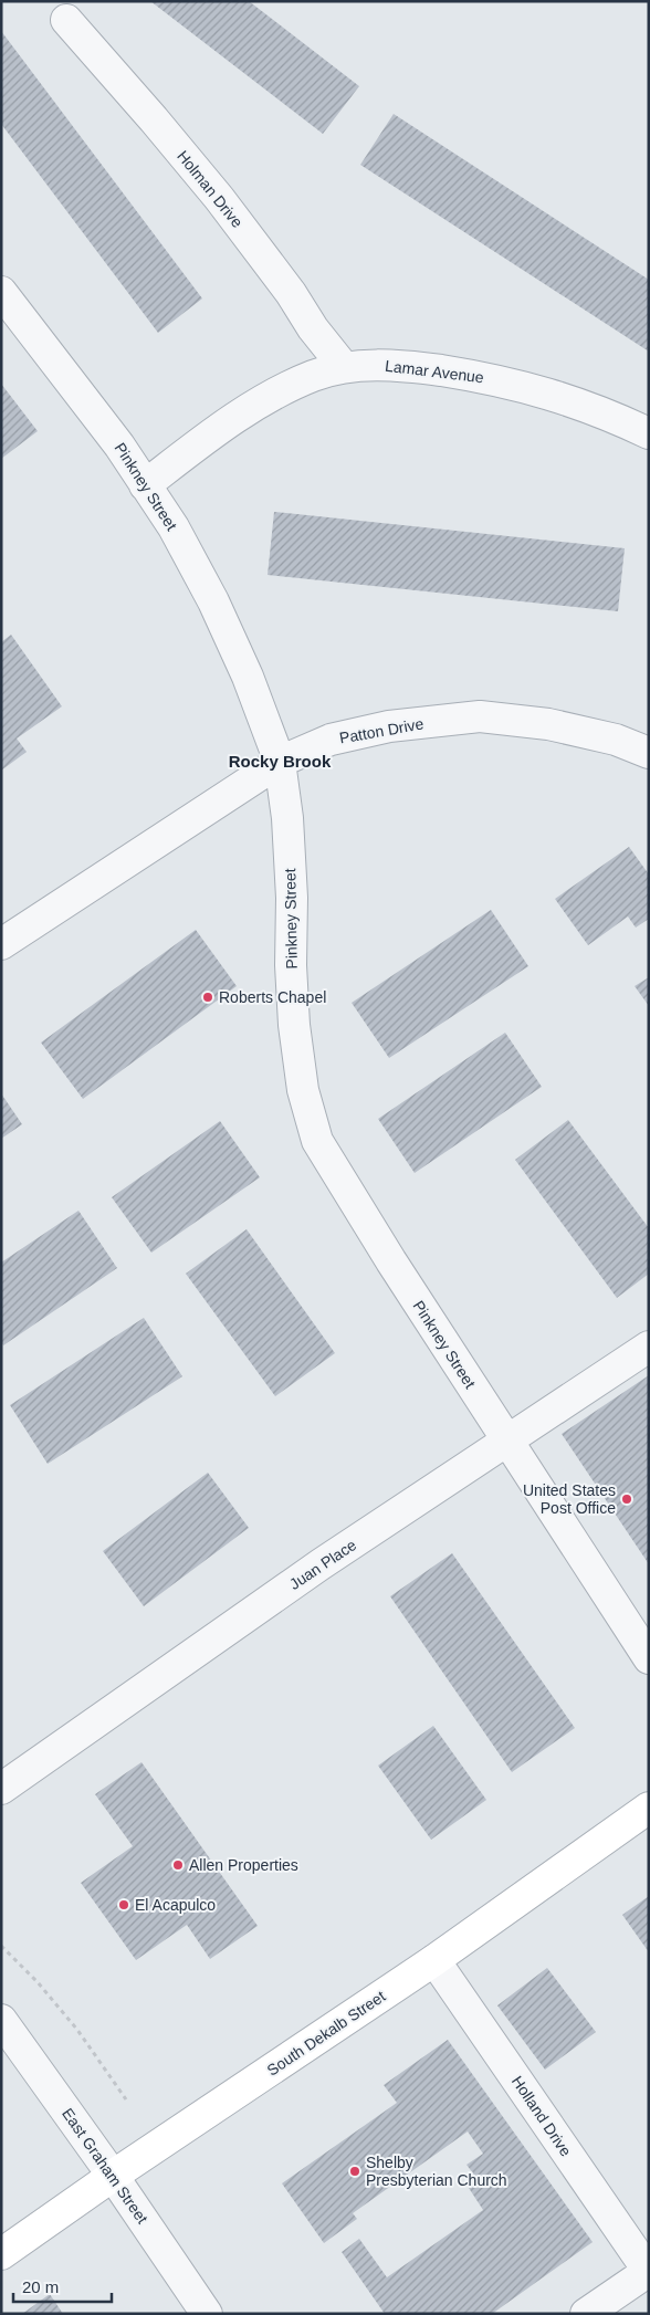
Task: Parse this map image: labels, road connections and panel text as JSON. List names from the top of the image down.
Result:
{
  "streets": {
    "main road": ["South Dekalb Street"],
    "street": [
      "Holman Drive",
      "Lamar Avenue",
      "Pinkney Street",
      "Patton Drive",
      "Juan Place",
      "Holland Drive",
      "East Graham Street"
    ]
  },
  "crossings": [
    ["Holman Drive", "Lamar Avenue"],
    ["Lamar Avenue", "Pinkney Street"],
    ["Pinkney Street", "Patton Drive"],
    ["Pinkney Street", "Juan Place"],
    ["South Dekalb Street", "Holland Drive"],
    ["South Dekalb Street", "East Graham Street"]
  ],
  "districts": ["Rocky Brook"],
  "places": [
    "Roberts Chapel",
    "United States Post Office",
    "Allen Properties",
    "El Acapulco",
    "Shelby Presbyterian Church"
  ],
  "scale_bar": "20 m"
}
